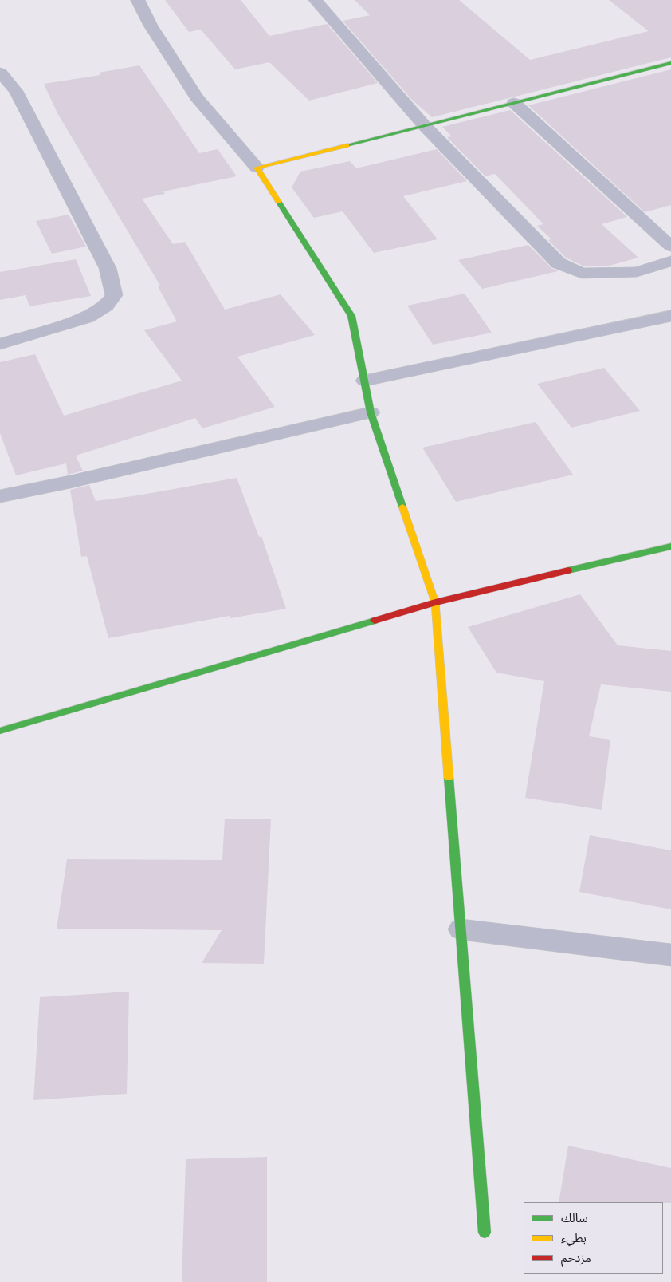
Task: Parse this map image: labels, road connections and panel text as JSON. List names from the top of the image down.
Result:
{
  "legend": ["سالك", "بطيء", "مزدحم"]
}
